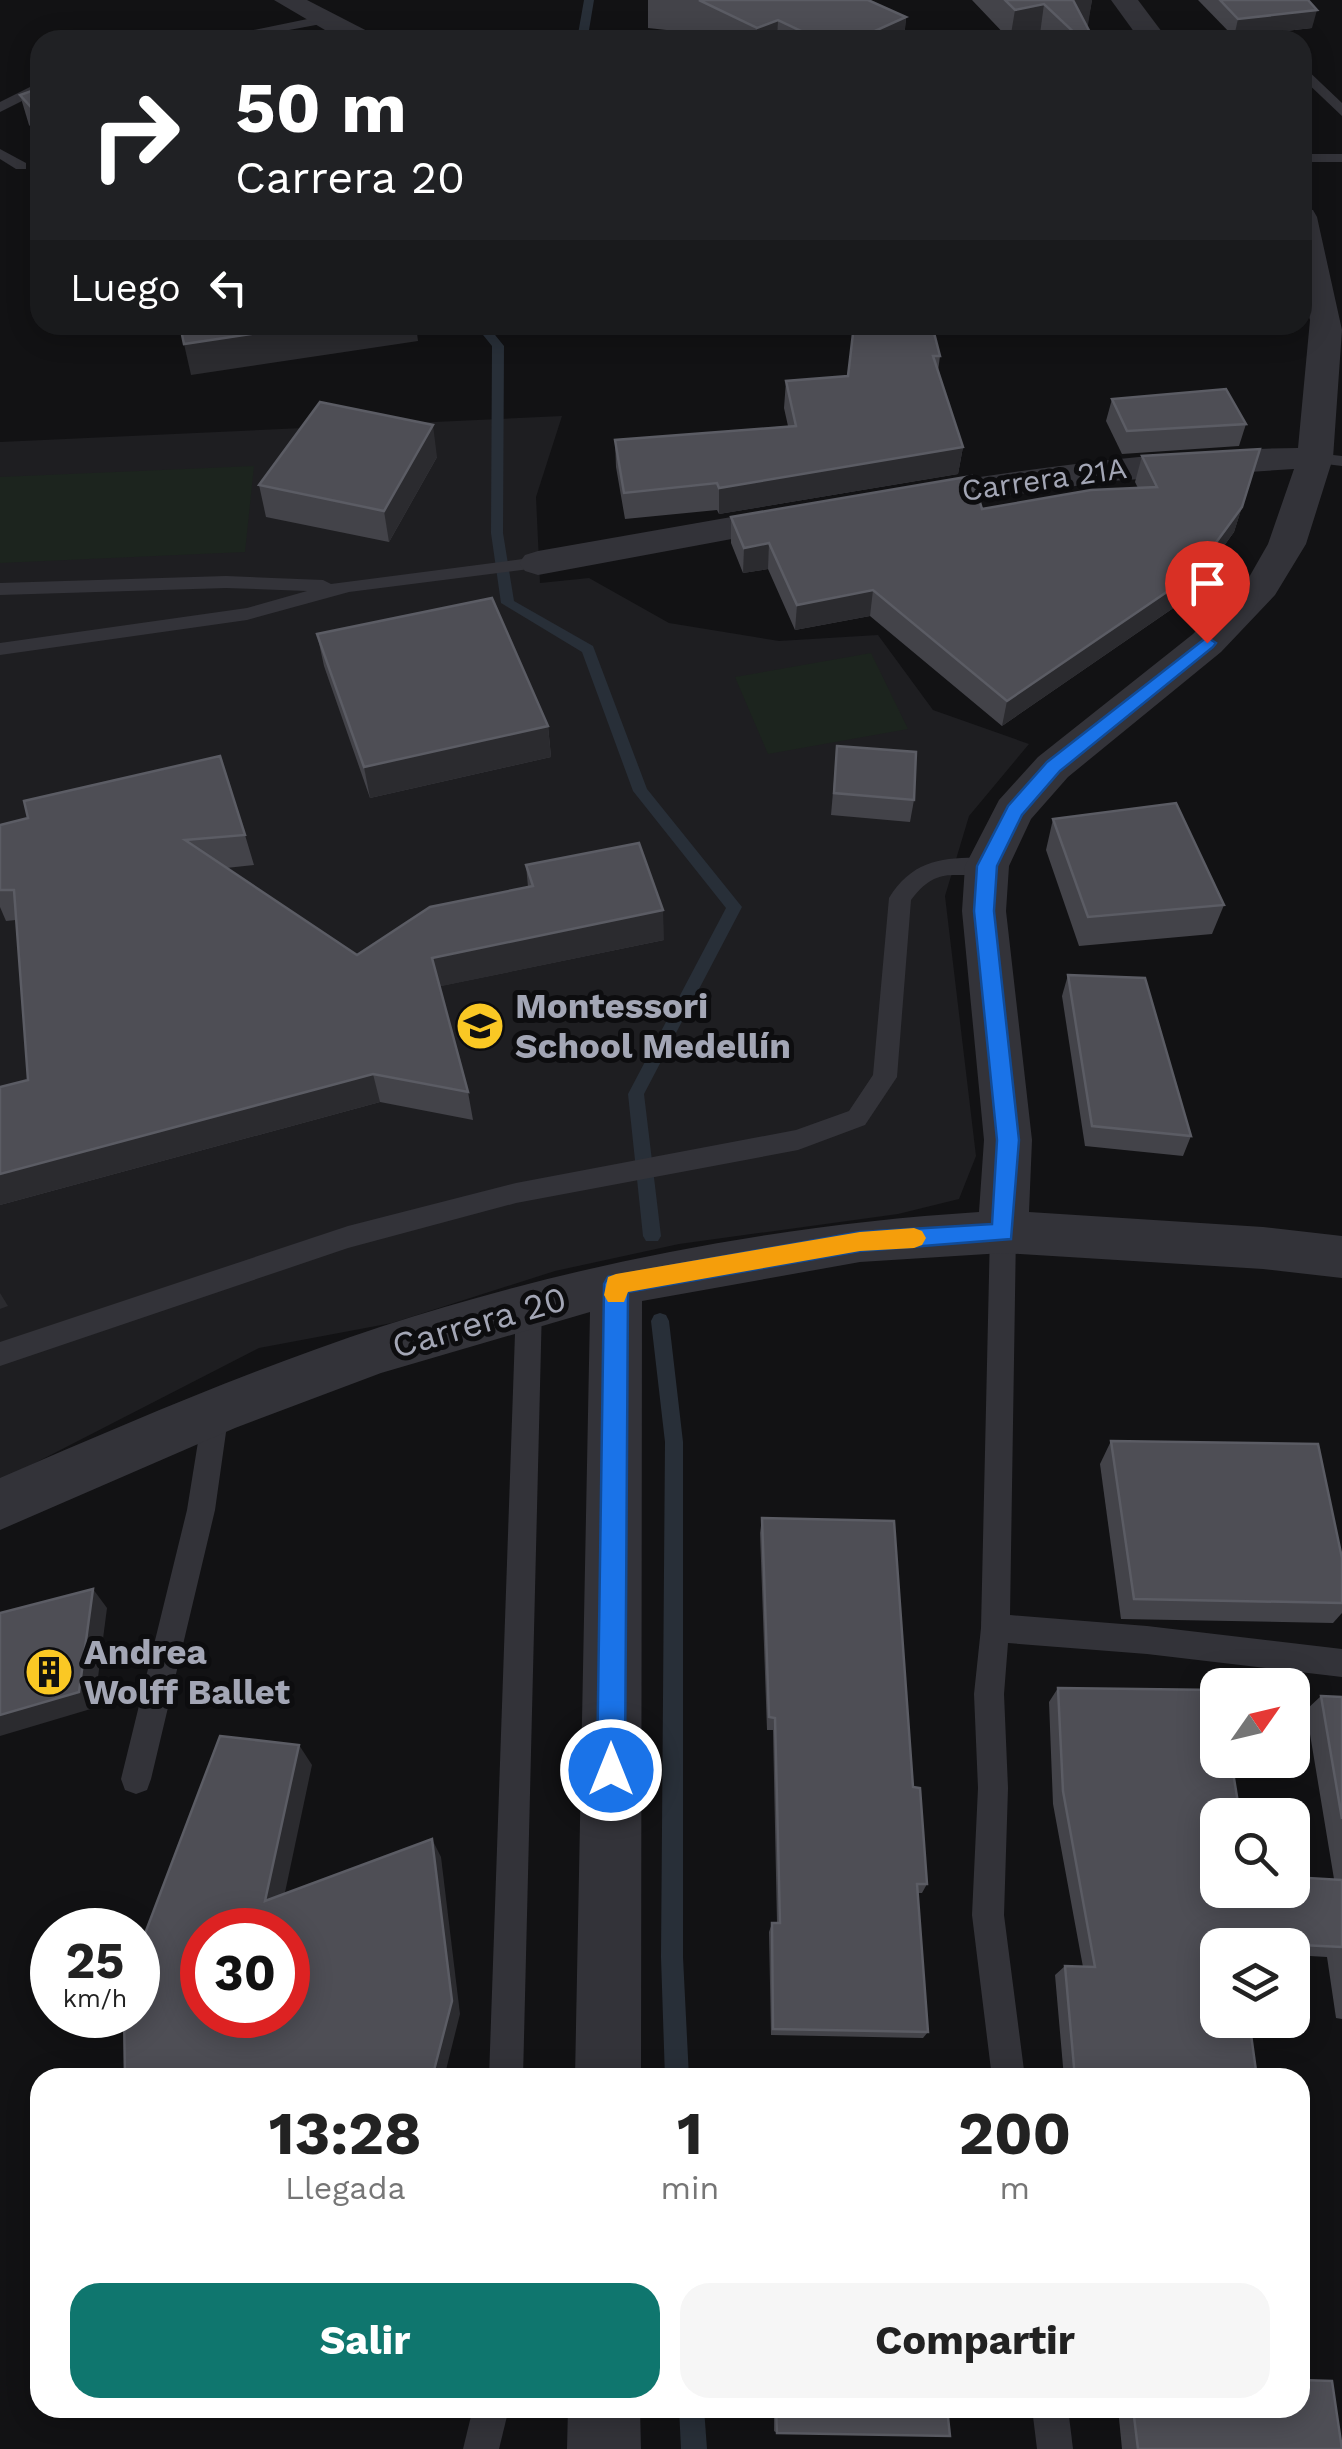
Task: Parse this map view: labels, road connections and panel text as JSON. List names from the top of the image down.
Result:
{
  "streets": {
    "street": ["Carrera 21A", "Carrera 20"]
  },
  "places": {
    "school or university": ["Montessori School Medellín"],
    "building": ["Andrea Wolff Ballet"]
  },
  "north": "top right",
  "page": {
    "turn": ["50 m", "Carrera 20"],
    "then": "Luego",
    "speed": "25 km/h",
    "limit": "30",
    "eta": [
      "13:28",
      "Llegada",
      "1",
      "min",
      "200",
      "m"
    ],
    "buttons": ["Salir", "Compartir"]
  }
}
